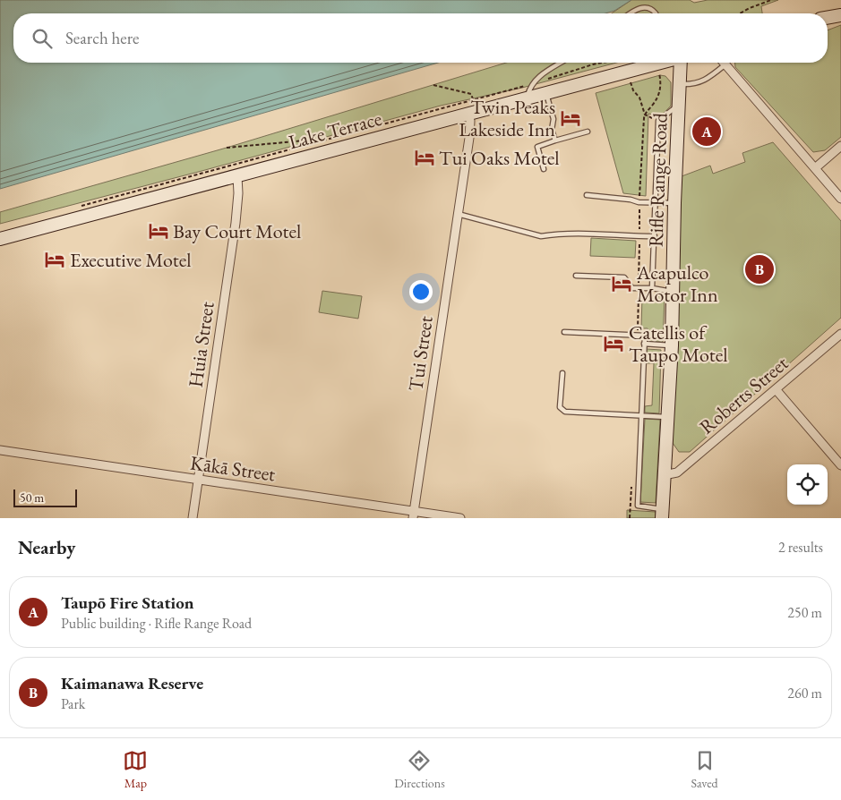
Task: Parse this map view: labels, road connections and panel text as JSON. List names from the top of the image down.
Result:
{
  "streets": {
    "main road": ["Lake Terrace", "Rifle Range Road"],
    "street": [
      "Huia Street",
      "Tui Street",
      "Roberts Street",
      "Kākā Street"
    ]
  },
  "crossings": [
    ["Lake Terrace", "Huia Street"],
    ["Lake Terrace", "Tui Street"],
    ["Rifle Range Road", "Roberts Street"],
    ["Huia Street", "Kākā Street"],
    ["Tui Street", "Kākā Street"]
  ],
  "places": {
    "hotel": [
      "Twin Peaks Lakeside Inn",
      "Tui Oaks Motel",
      "Bay Court Motel",
      "Executive Motel",
      "Acapulco Motor Inn",
      "Catellis of Taupo Motel"
    ]
  },
  "scale_bar": "50 m",
  "page": {
    "search": "Search here",
    "pins": ["A", "B"],
    "scale": "50 m",
    "heading": ["Nearby", "2 results"],
    "list": [
      {
        "mark": "A",
        "name": "Taupō Fire Station",
        "note": "Public building · Rifle Range Road",
        "value": "250 m"
      },
      {
        "mark": "B",
        "name": "Kaimanawa Reserve",
        "note": "Park",
        "value": "260 m"
      }
    ],
    "nav": ["Map", "Directions", "Saved"]
  }
}
